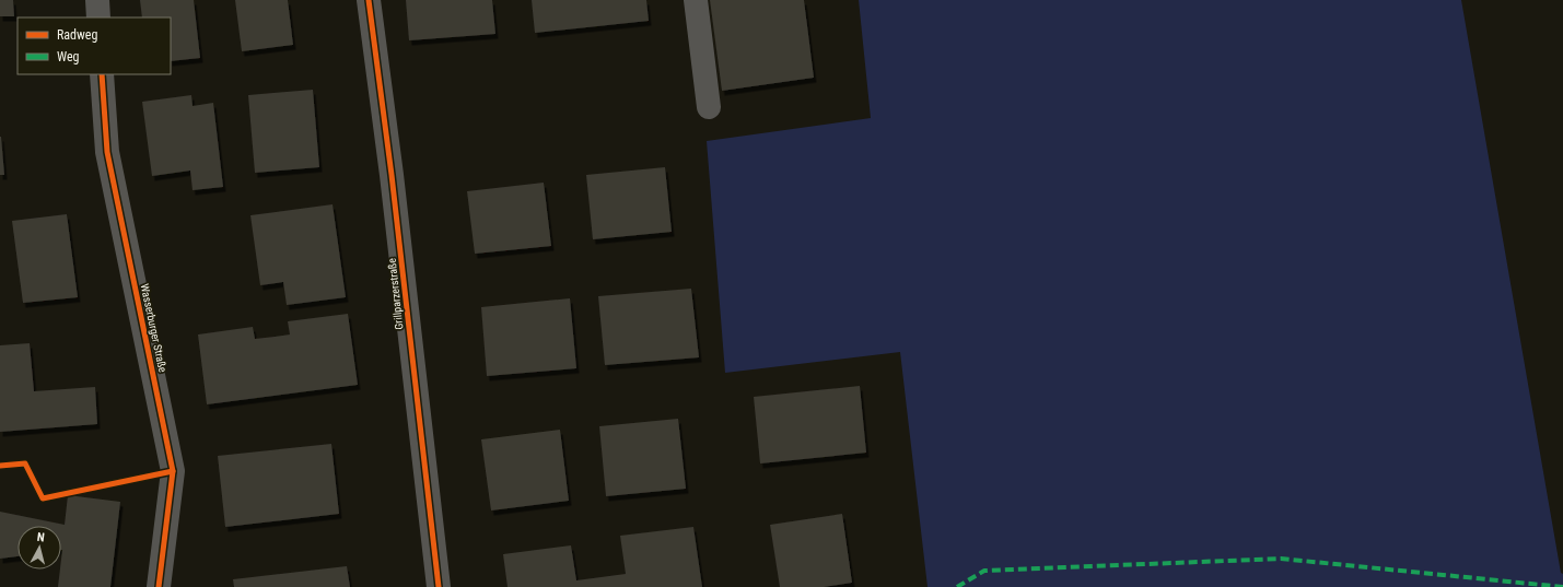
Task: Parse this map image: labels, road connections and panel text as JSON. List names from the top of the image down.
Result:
{
  "streets": {
    "street": ["Grillparzerstraße", "Wasserburger Straße"]
  },
  "legend": ["Radweg", "Weg"],
  "north": "top"
}
